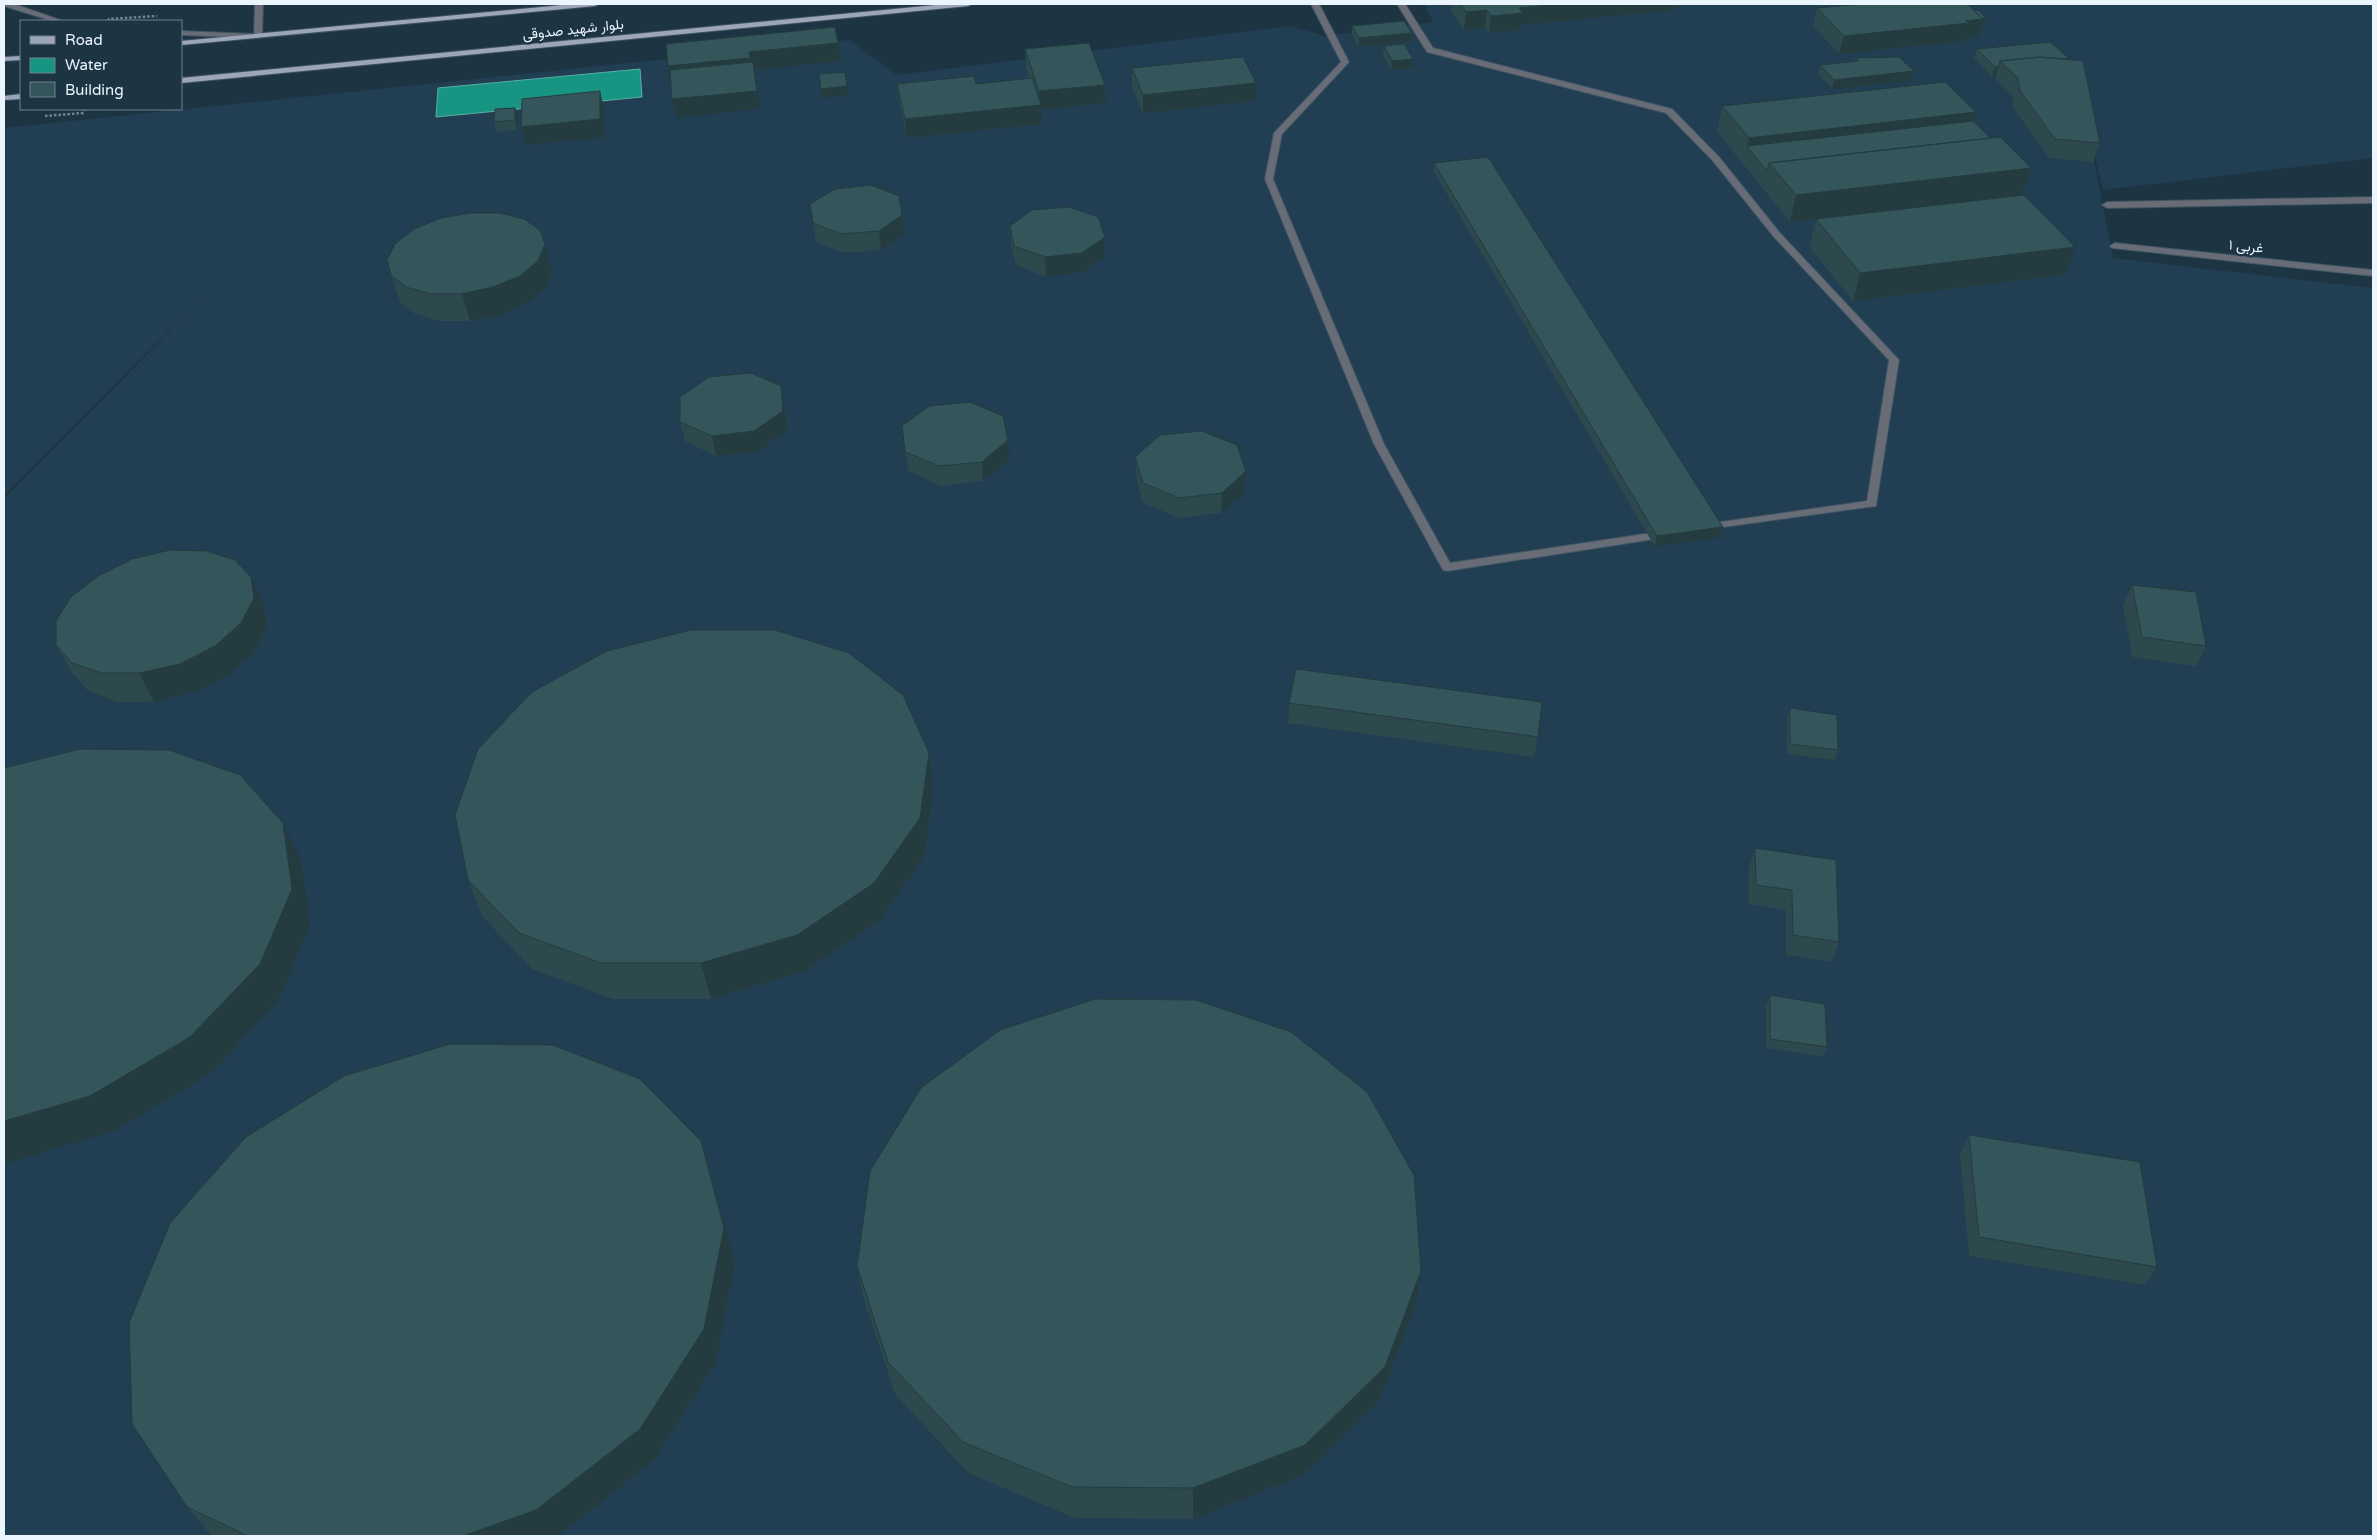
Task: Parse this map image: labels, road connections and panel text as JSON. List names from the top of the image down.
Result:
{
  "streets": {
    "main road": ["بلوار شهید صدوقی"],
    "street": ["۱ غربی"]
  },
  "legend": ["Road", "Water", "Building"]
}
